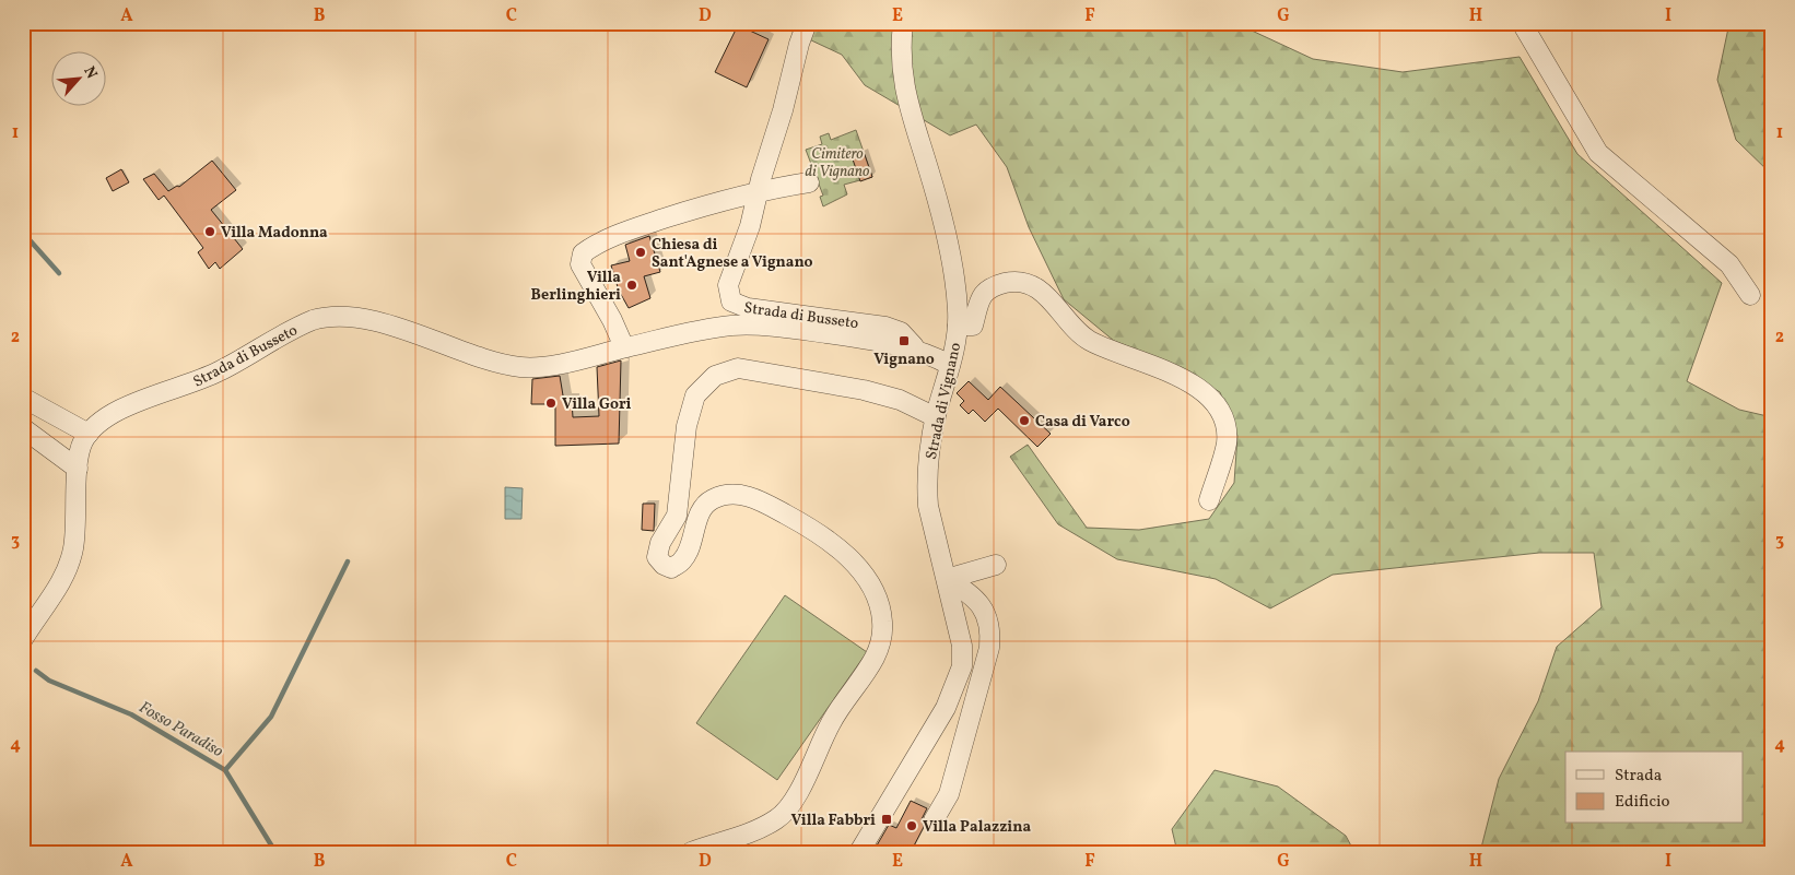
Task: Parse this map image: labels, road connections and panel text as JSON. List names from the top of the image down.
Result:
{
  "streets": {
    "street": ["Strada di Busseto", "Strada di Vignano"]
  },
  "crossings": [
    ["Strada di Busseto", "Strada di Vignano"]
  ],
  "water": ["Fosso Paradiso"],
  "parks": ["Cimitero di Vignano"],
  "places": {
    "other": [
      "Villa Madonna",
      "Chiesa di Sant'Agnese a Vignano",
      "Villa Berlinghieri",
      "Villa Gori",
      "Casa di Varco",
      "Villa Palazzina"
    ],
    "transit": ["Vignano", "Villa Fabbri"]
  },
  "legend": ["Strada", "Edificio"],
  "north": "top right",
  "grid": {
    "columns": [
      "A",
      "B",
      "C",
      "D",
      "E",
      "F",
      "G",
      "H",
      "I"
    ],
    "rows": [
      "1",
      "2",
      "3",
      "4"
    ]
  }
}
